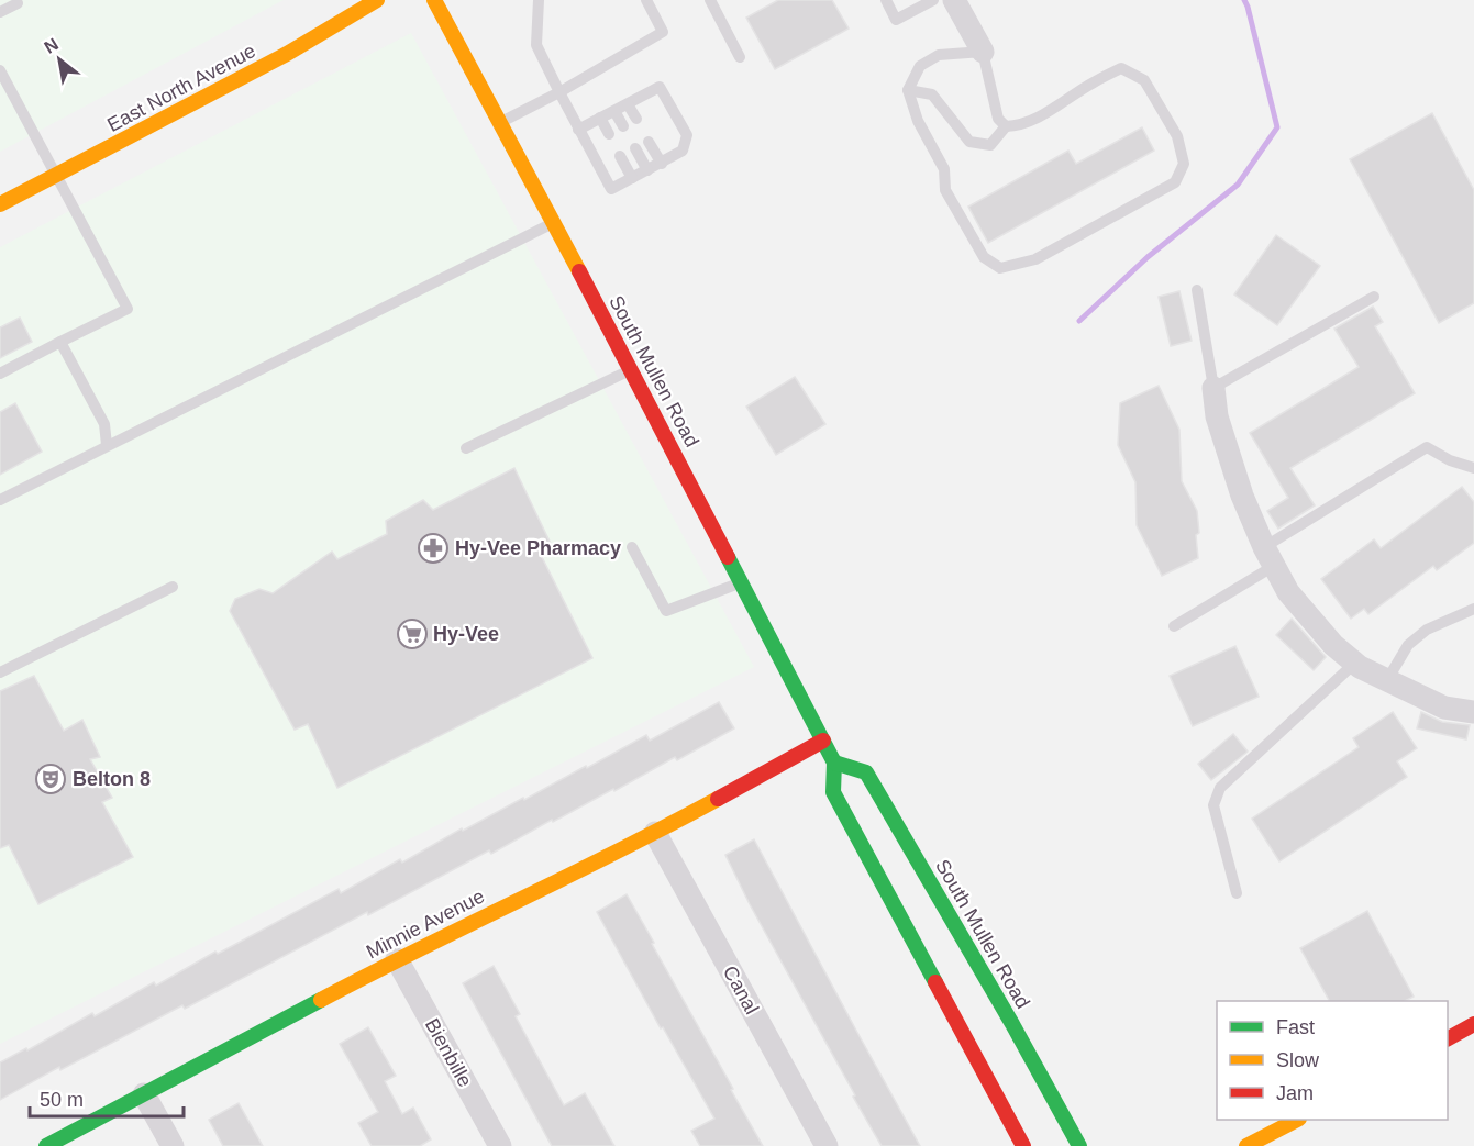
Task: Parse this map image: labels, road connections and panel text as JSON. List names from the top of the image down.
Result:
{
  "streets": {
    "street": [
      "East North Avenue",
      "South Mullen Road",
      "Minnie Avenue",
      "Canal",
      "Bienbille"
    ]
  },
  "crossings": [
    ["South Mullen Road", "Minnie Avenue"],
    ["Minnie Avenue", "Canal"],
    ["Minnie Avenue", "Bienbille"]
  ],
  "places": {
    "pharmacy": ["Hy-Vee Pharmacy"],
    "supermarket": ["Hy-Vee"],
    "theatre": ["Belton 8"]
  },
  "legend": ["Fast", "Slow", "Jam"],
  "scale_bar": "50 m",
  "north": "top left"
}
